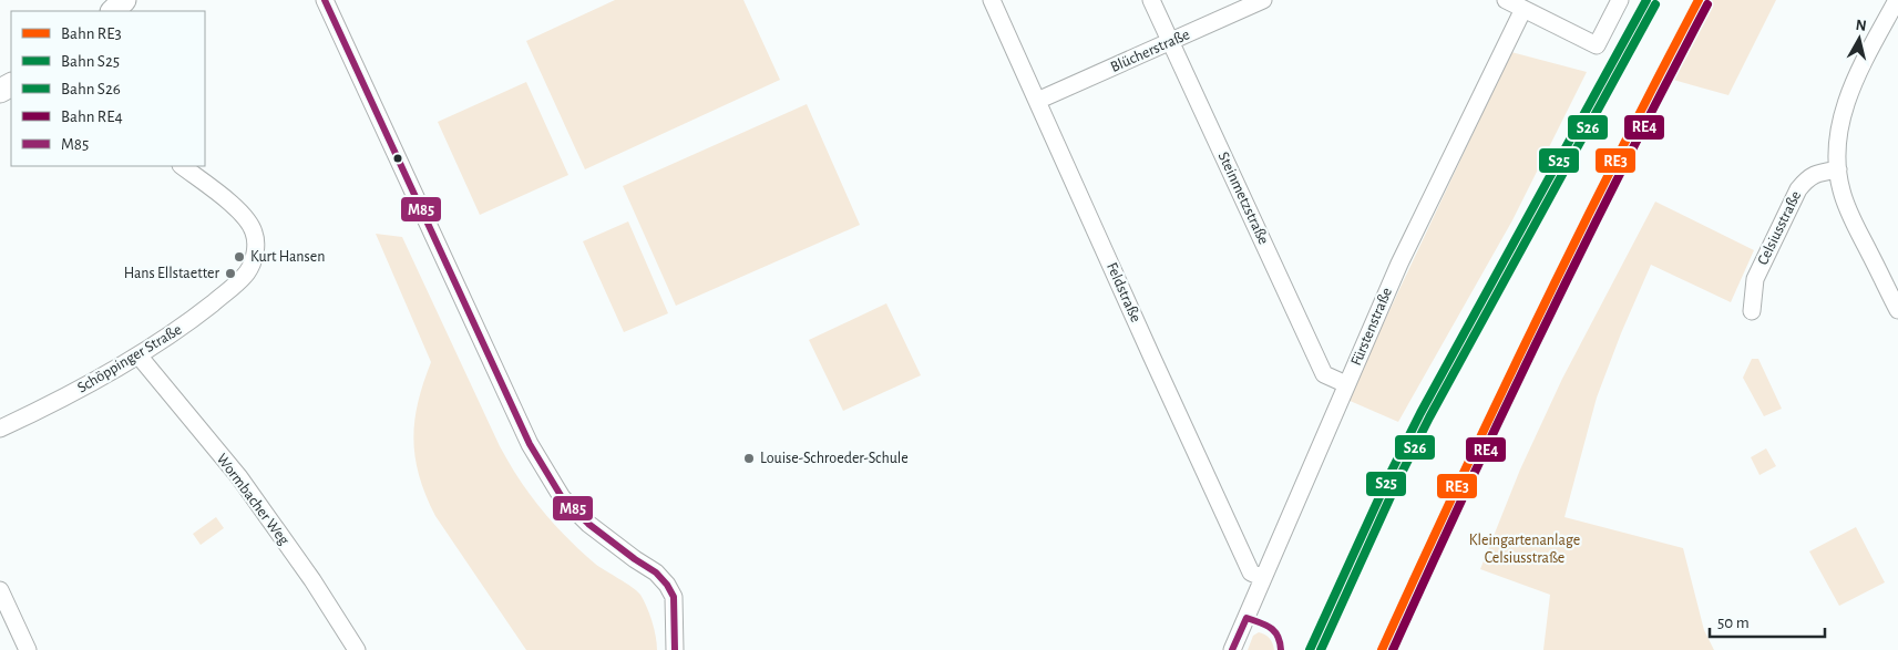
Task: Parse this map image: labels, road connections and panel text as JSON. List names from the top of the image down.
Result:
{
  "streets": {
    "street": [
      "Blücherstraße",
      "Steinmetzstraße",
      "Celsiusstraße",
      "Feldstraße",
      "Fürstenstraße",
      "Schöppinger Straße",
      "Wormbacher Weg"
    ]
  },
  "crossings": [
    ["Blücherstraße", "Steinmetzstraße"],
    ["Blücherstraße", "Feldstraße"],
    ["Steinmetzstraße", "Fürstenstraße"],
    ["Feldstraße", "Fürstenstraße"],
    ["Schöppinger Straße", "Wormbacher Weg"]
  ],
  "parks": ["Kleingartenanlage Celsiusstraße"],
  "places": ["Kurt Hansen", "Hans Ellstaetter", "Louise-Schroeder-Schule"],
  "lines": [
    "rail line RE3",
    "rail line S25",
    "transit line M85",
    "rail line S26",
    "rail line RE4"
  ],
  "legend": [
    "Bahn RE3",
    "Bahn S25",
    "Bahn S26",
    "Bahn RE4",
    "M85"
  ],
  "scale_bar": "50 m",
  "north": "top"
}
